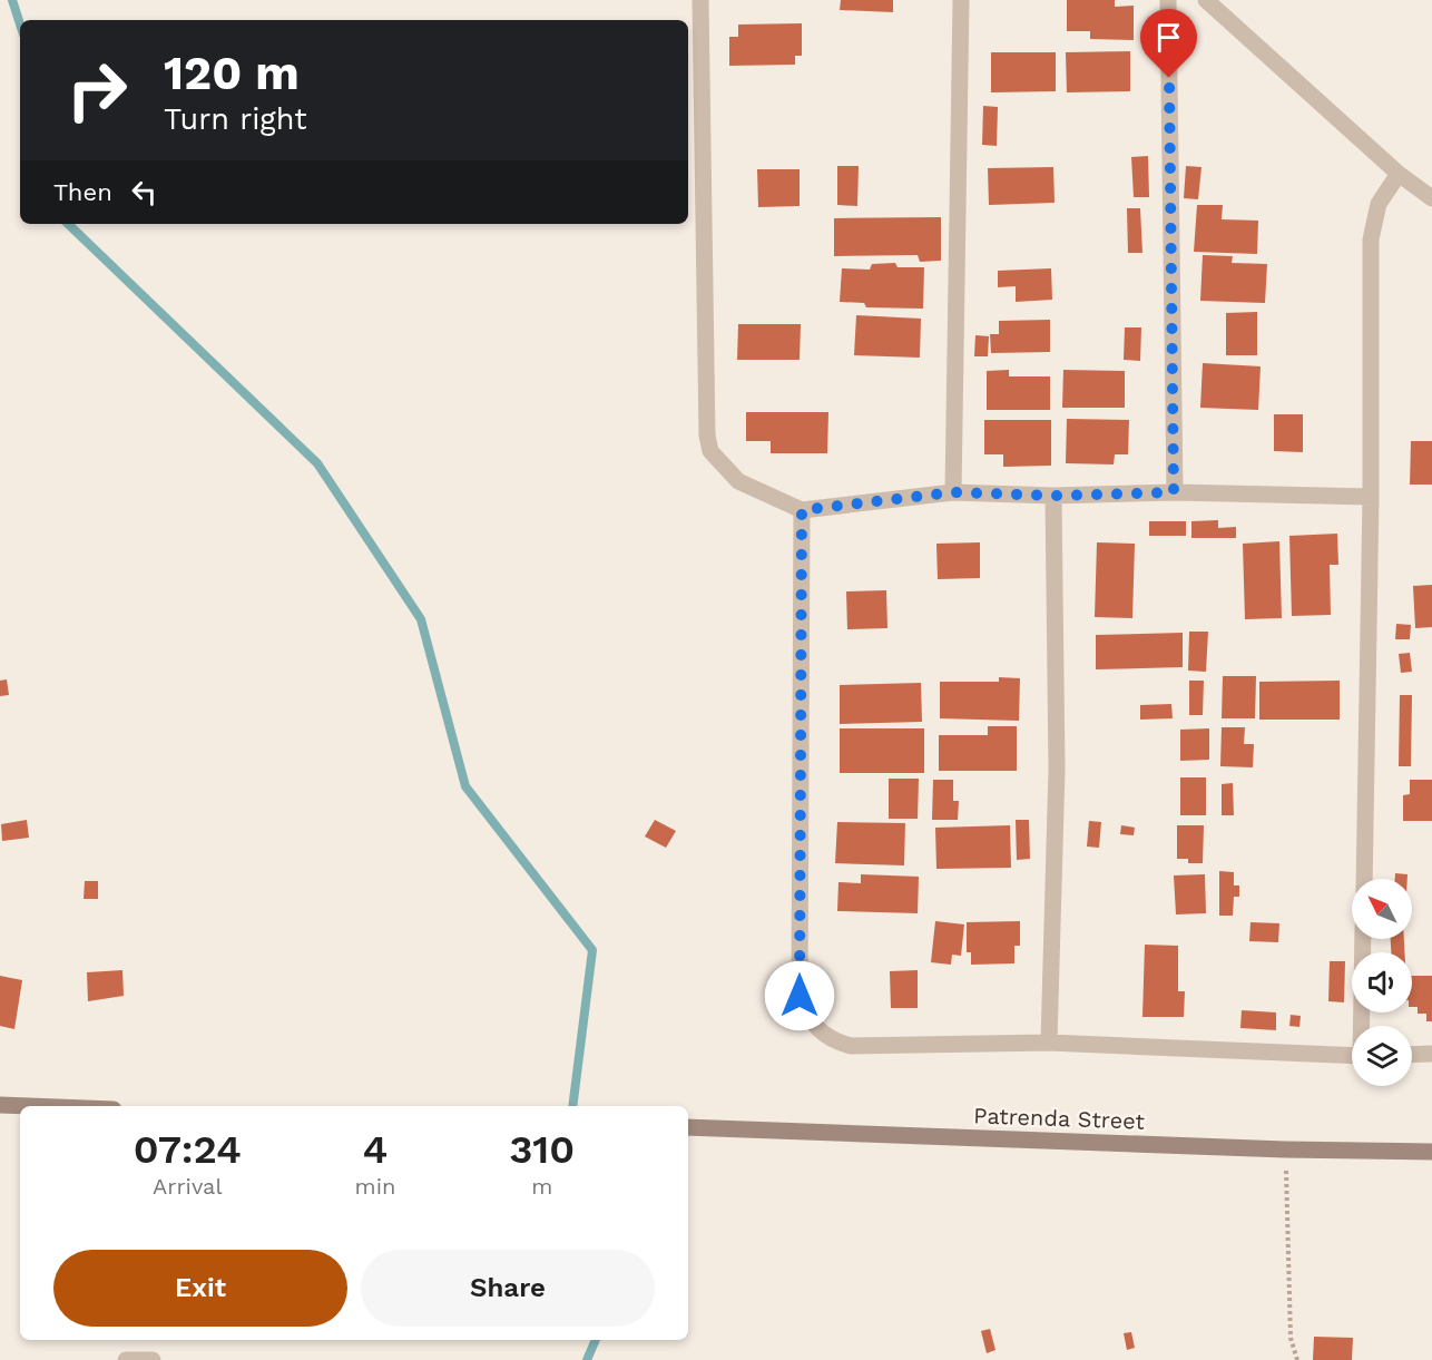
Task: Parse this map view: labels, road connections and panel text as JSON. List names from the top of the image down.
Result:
{
  "streets": {
    "street": ["Patrenda Street"]
  },
  "north": "top left",
  "page": {
    "turn": ["120 m", "Turn right"],
    "then": "Then",
    "eta": [
      "07:24",
      "Arrival",
      "4",
      "min",
      "310",
      "m"
    ],
    "buttons": ["Exit", "Share"]
  }
}
